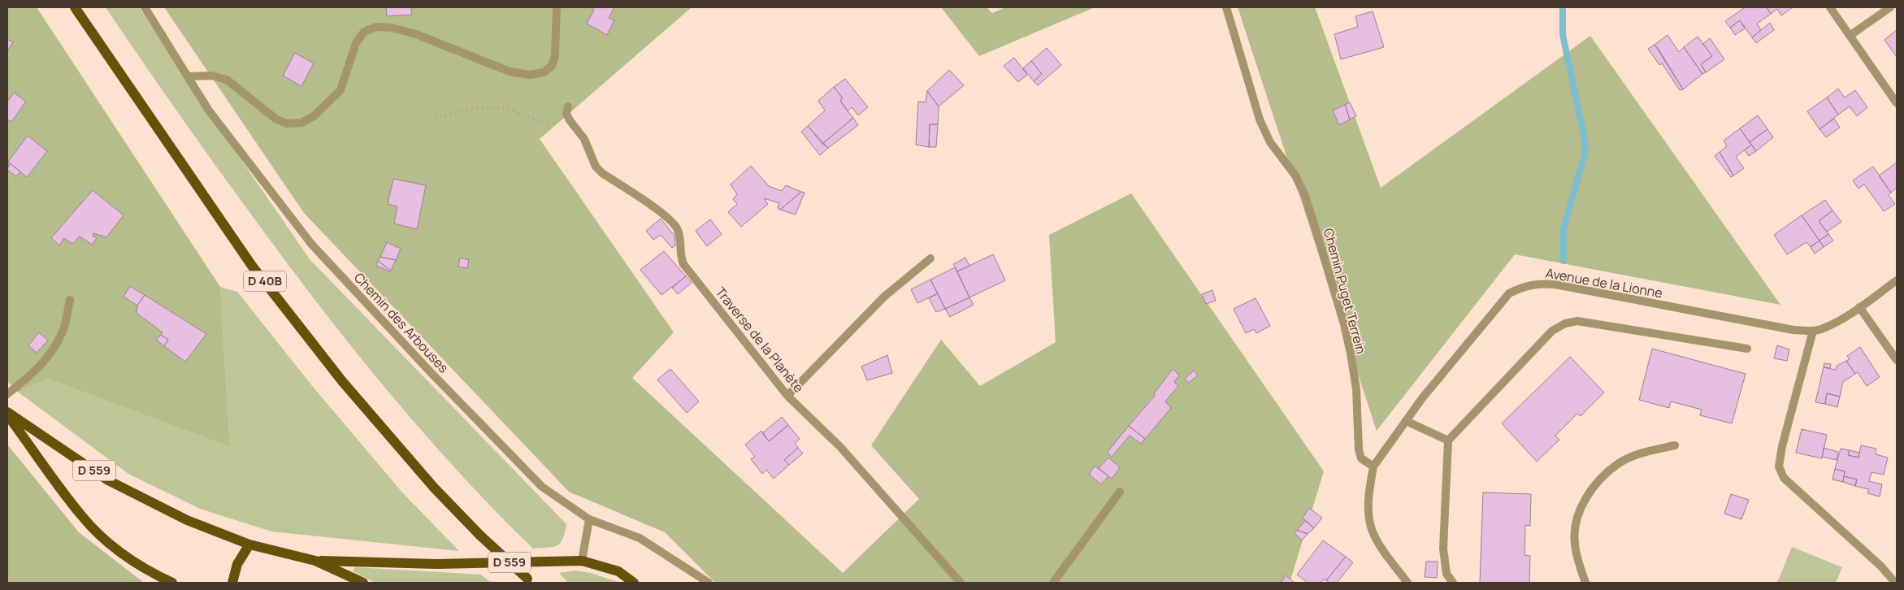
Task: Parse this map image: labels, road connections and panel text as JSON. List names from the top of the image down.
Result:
{
  "streets": {
    "main road": ["D 40B", "D 559"],
    "street": [
      "Avenue de la Lionne",
      "Chemin Puget Terrein",
      "Chemin des Arbouses",
      "Traverse de la Planète"
    ]
  },
  "crossings": [
    ["Avenue de la Lionne", "Chemin Puget Terrein"]
  ]
}
